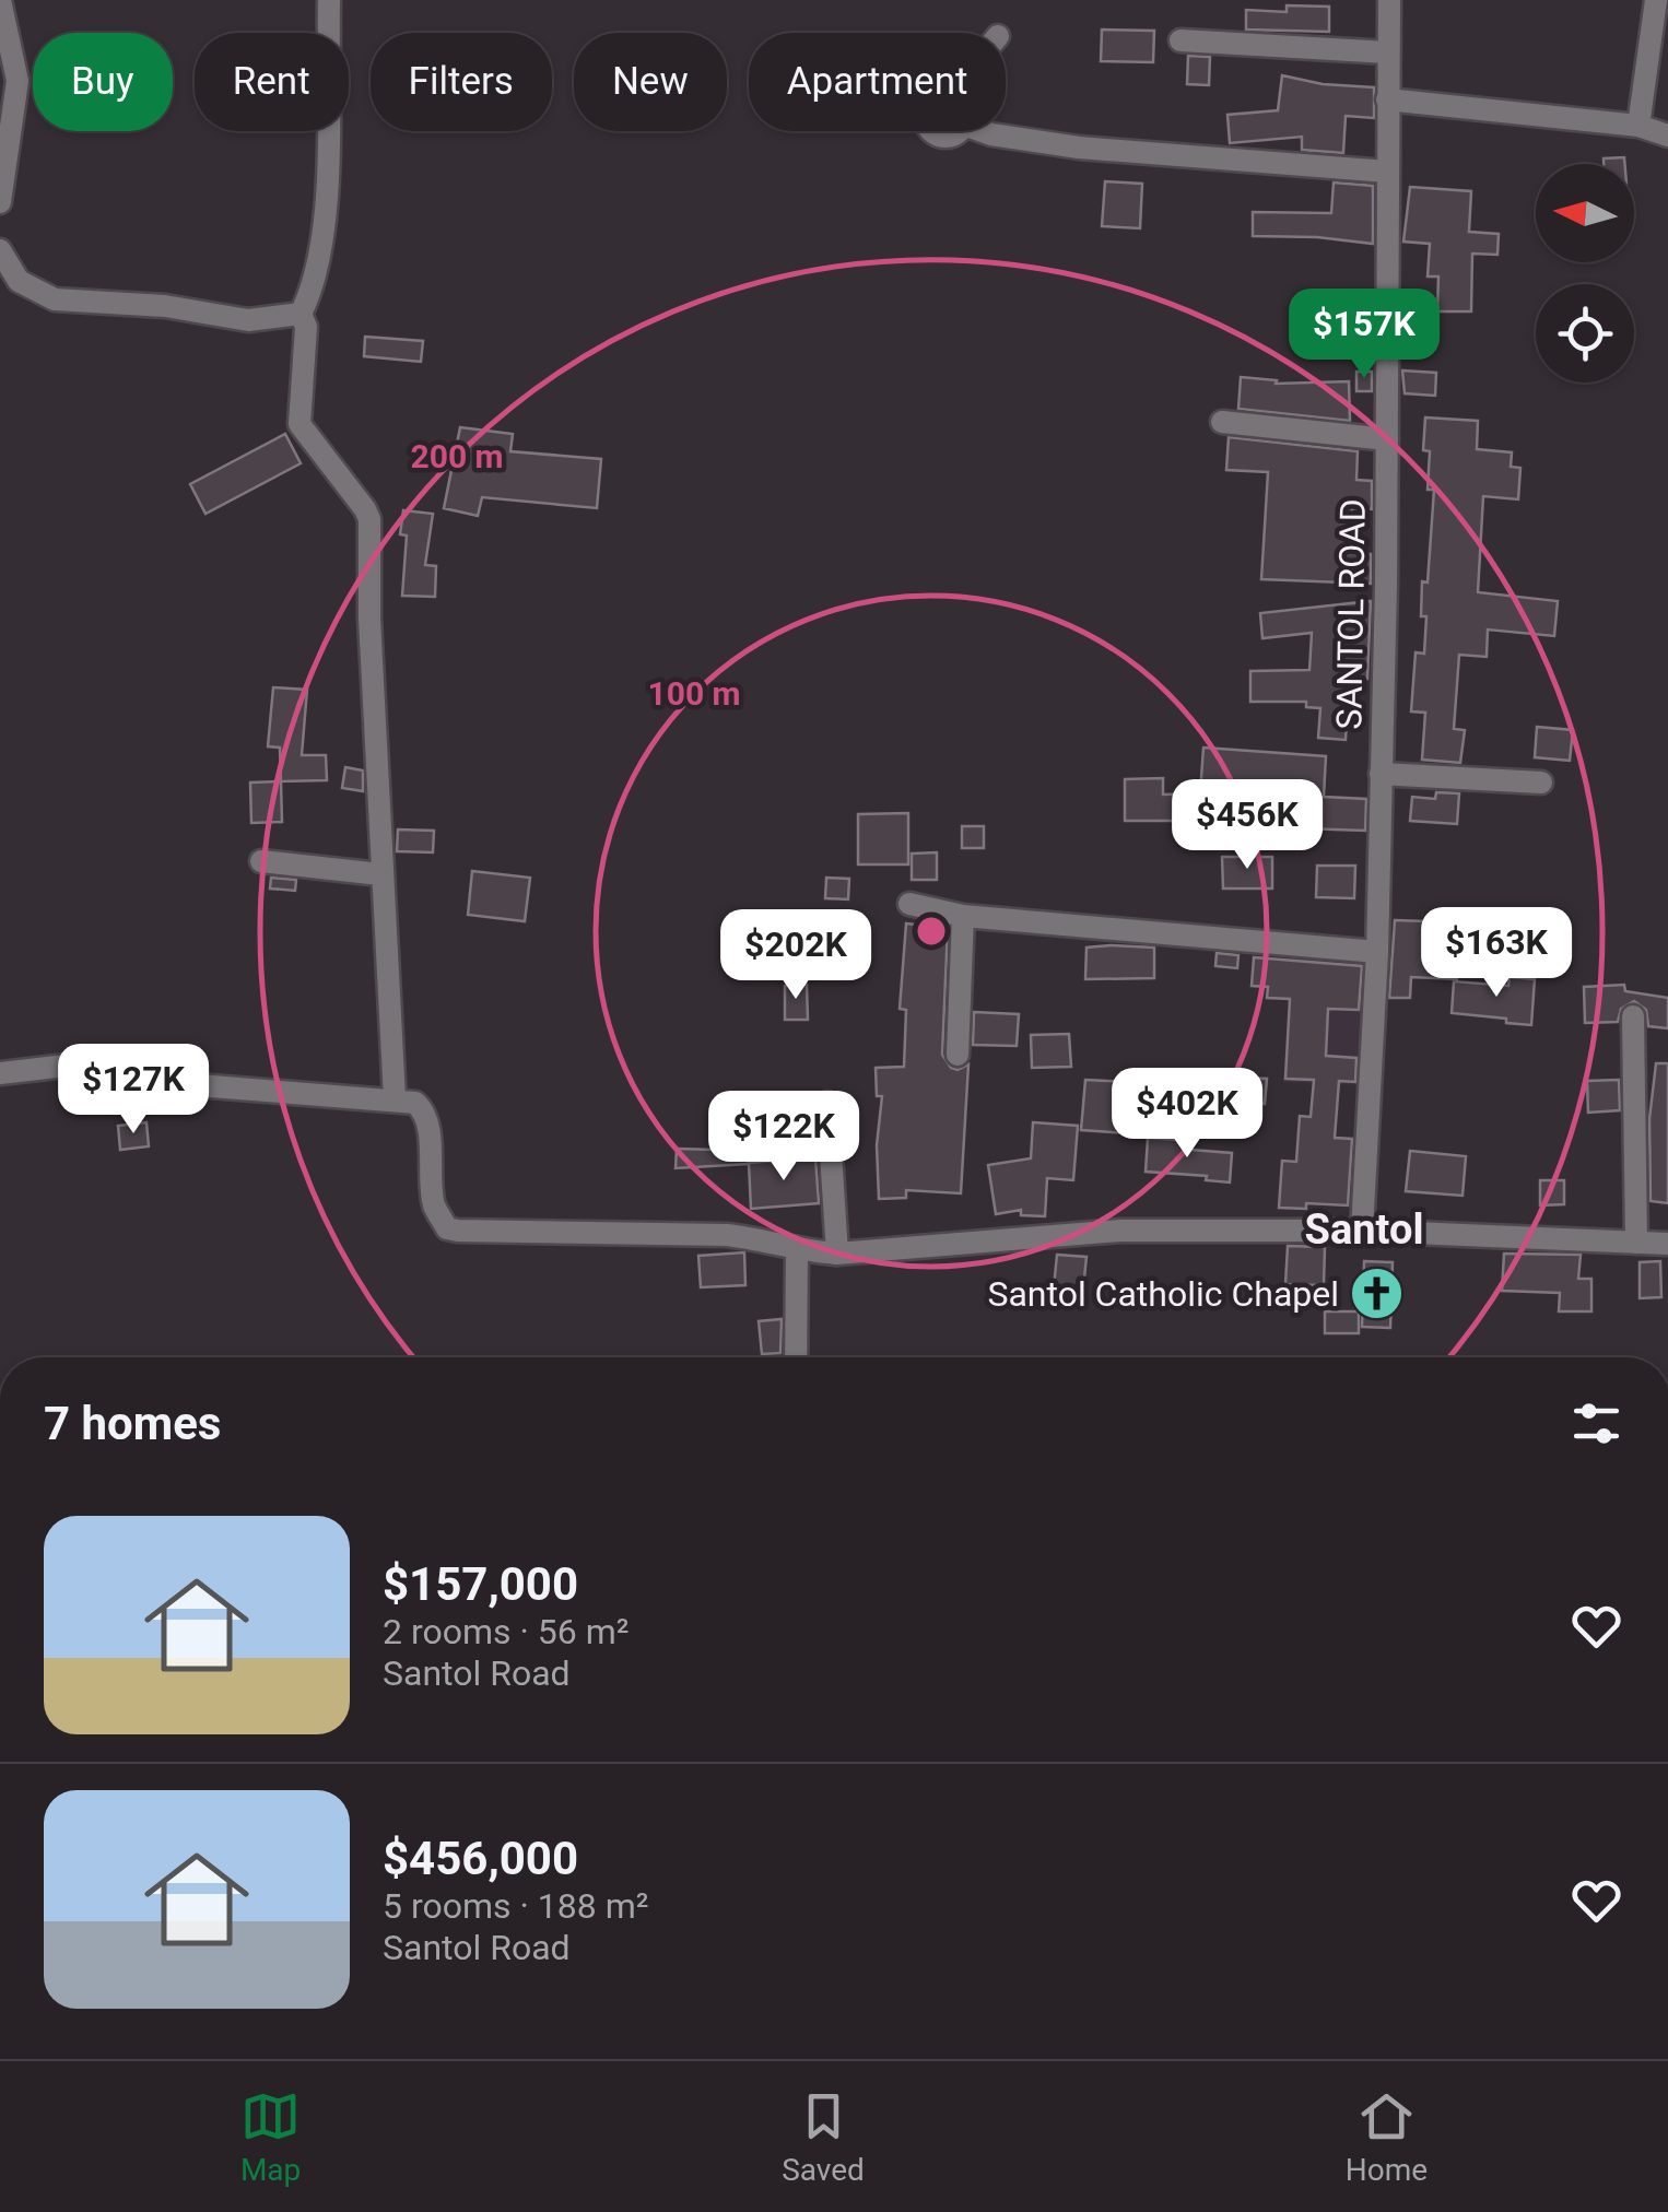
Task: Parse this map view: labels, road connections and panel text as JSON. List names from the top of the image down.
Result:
{
  "streets": {
    "street": ["SANTOL ROAD"]
  },
  "districts": ["Santol"],
  "places": {
    "church": ["Santol Catholic Chapel"]
  },
  "north": "left",
  "page": {
    "chip": [
      "Buy",
      "Rent",
      "Filters",
      "New",
      "Apartment"
    ],
    "price": [
      "$157K",
      "$456K",
      "$163K",
      "$202K",
      "$127K",
      "$402K",
      "$122K"
    ],
    "heading": "7 homes",
    "list": [
      {
        "name": "$157,000",
        "note": "2 rooms · 56 m² · Santol Road"
      },
      {
        "name": "$456,000",
        "note": "5 rooms · 188 m² · Santol Road"
      }
    ],
    "tabs": ["Map", "Saved", "Home"]
  },
  "rings": ["200 m", "100 m"]
}
